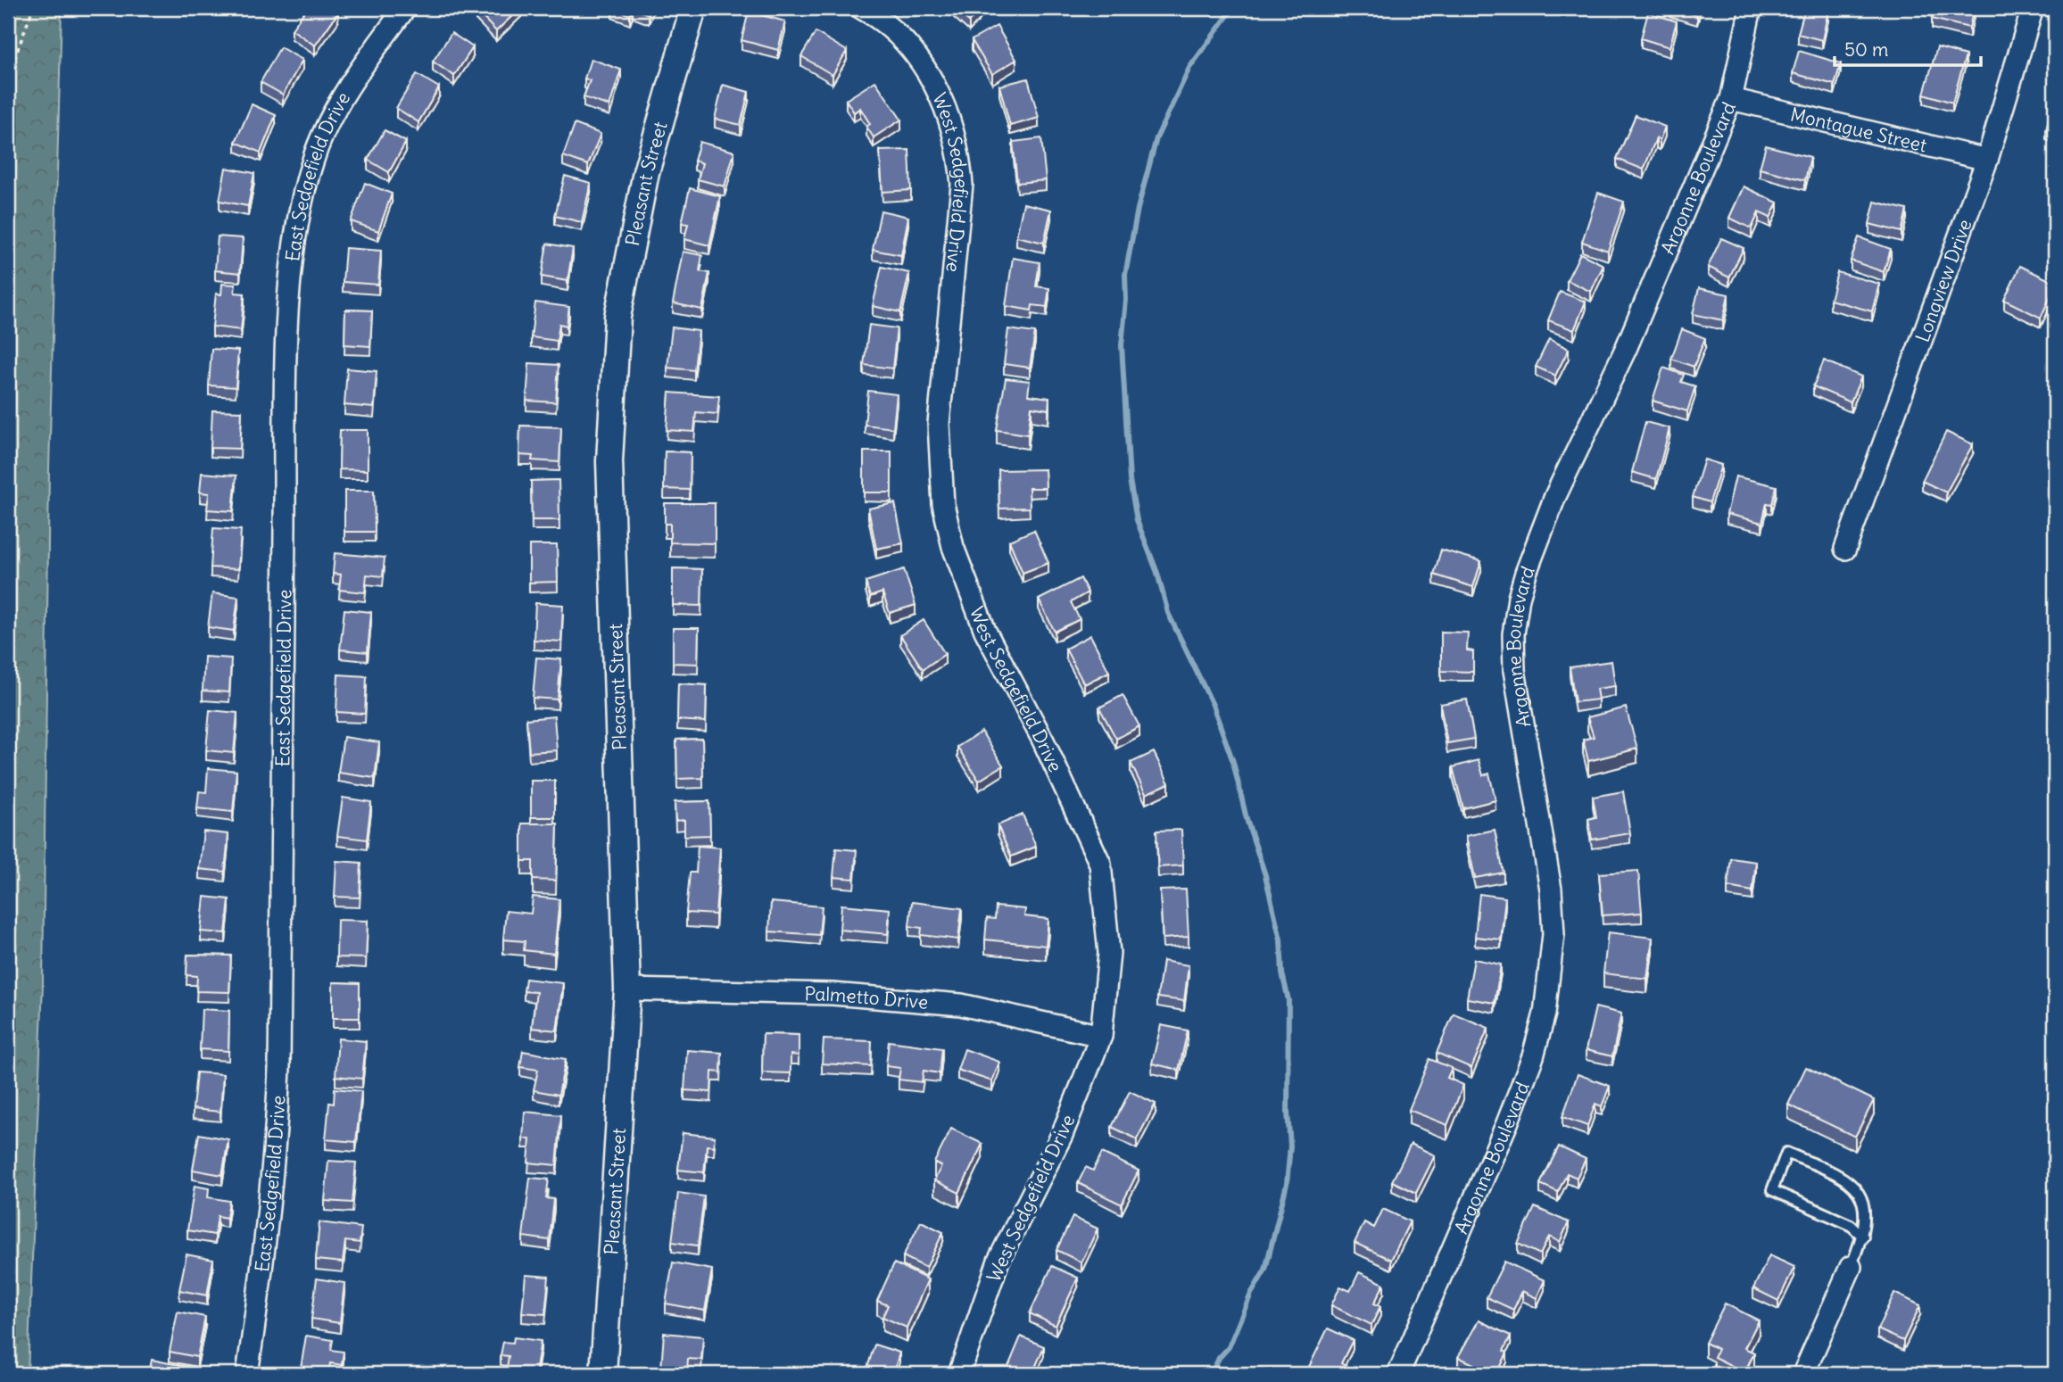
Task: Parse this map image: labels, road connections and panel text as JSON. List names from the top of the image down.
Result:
{
  "streets": {
    "street": [
      "Montague Street",
      "East Sedgefield Drive",
      "Argonne Boulevard",
      "West Sedgefield Drive",
      "Pleasant Street",
      "Longview Drive",
      "Palmetto Drive"
    ]
  },
  "crossings": [
    ["Montague Street", "Argonne Boulevard"],
    ["Montague Street", "Longview Drive"],
    ["West Sedgefield Drive", "Palmetto Drive"],
    ["Pleasant Street", "Palmetto Drive"]
  ],
  "scale_bar": "50 m"
}
